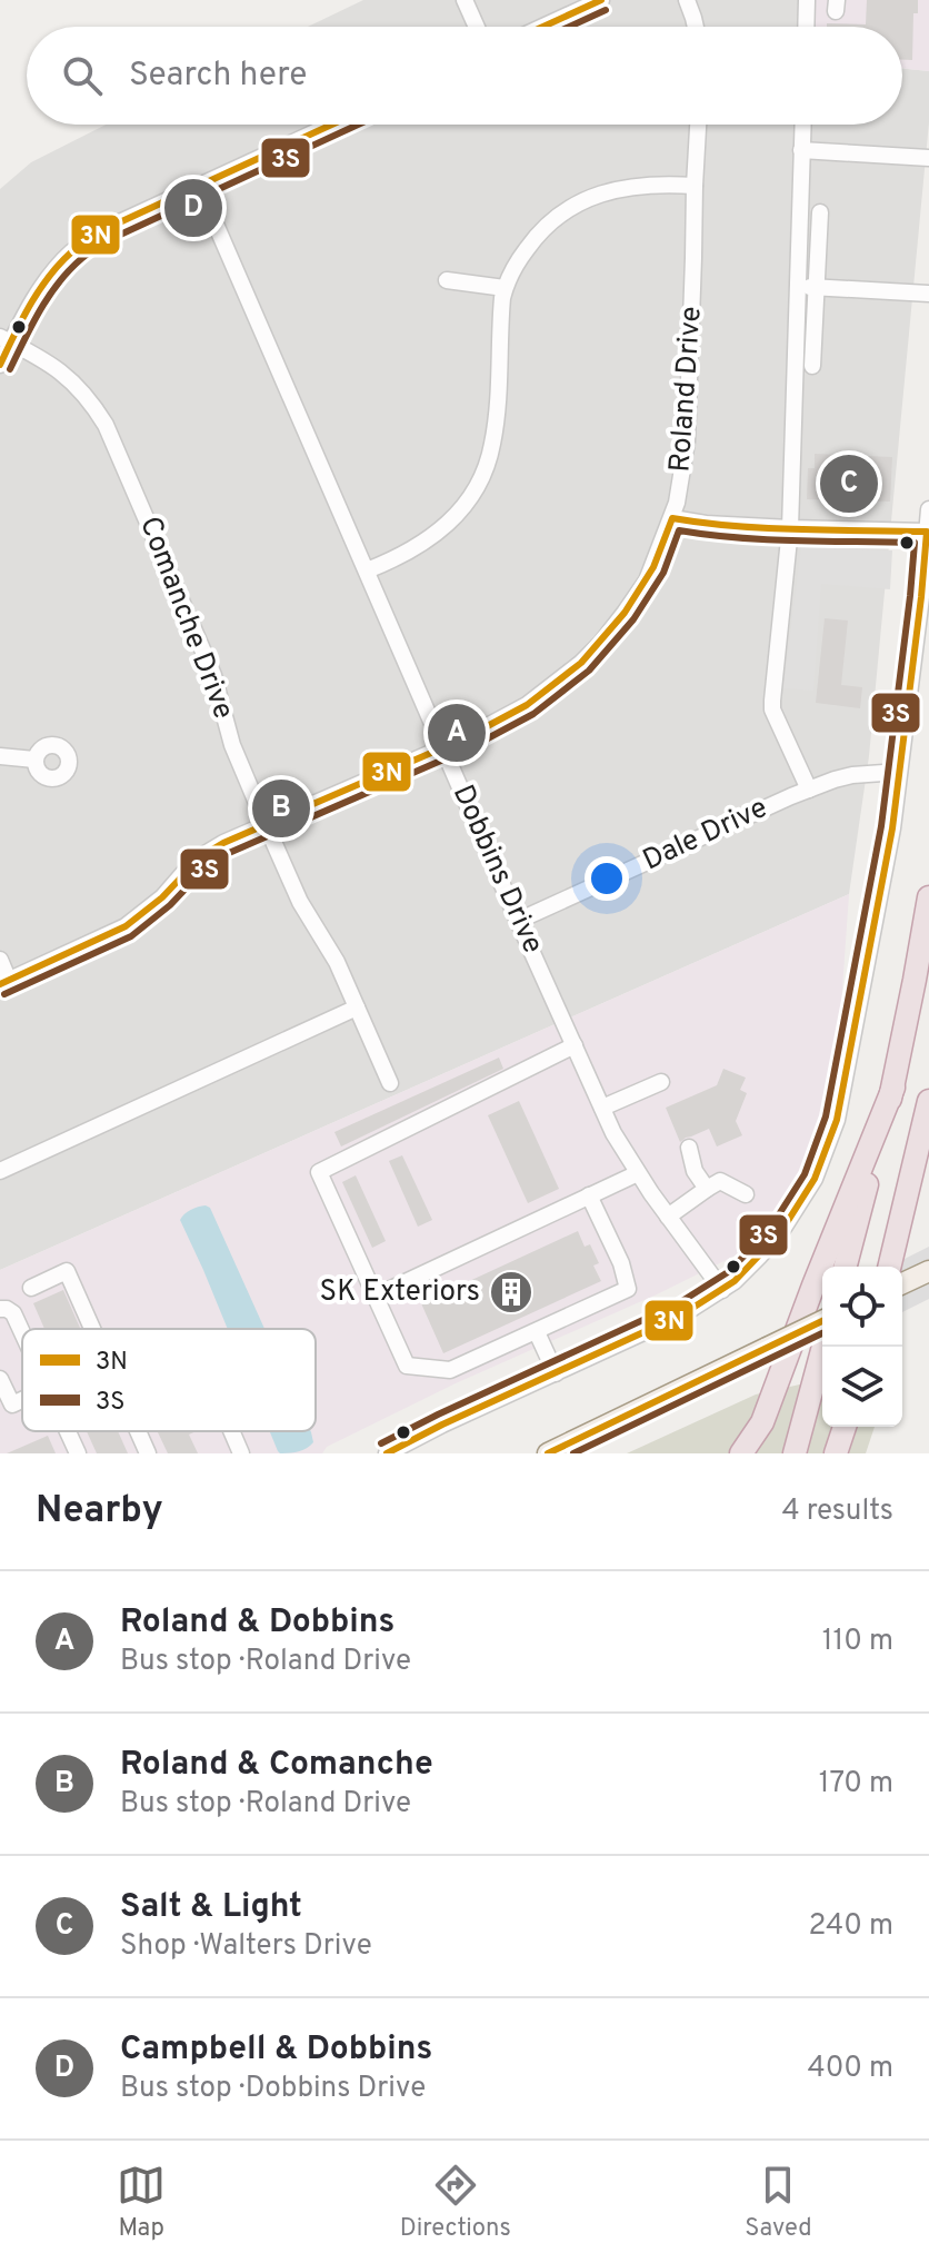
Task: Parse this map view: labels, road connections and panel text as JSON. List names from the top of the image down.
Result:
{
  "streets": {
    "street": [
      "Roland Drive",
      "Comanche Drive",
      "Dale Drive",
      "Dobbins Drive"
    ]
  },
  "crossings": [
    ["Roland Drive", "Comanche Drive"],
    ["Roland Drive", "Dobbins Drive"],
    ["Dale Drive", "Dobbins Drive"]
  ],
  "places": {
    "building": ["SK Exteriors"]
  },
  "lines": ["transit line 3N", "transit line 3S"],
  "legend": ["3N", "3S"],
  "page": {
    "search": "Search here",
    "pins": [
      "D",
      "C",
      "A",
      "B"
    ],
    "heading": ["Nearby", "4 results"],
    "list": [
      {
        "mark": "A",
        "name": "Roland & Dobbins",
        "note": "Bus stop · Roland Drive",
        "value": "110 m"
      },
      {
        "mark": "B",
        "name": "Roland & Comanche",
        "note": "Bus stop · Roland Drive",
        "value": "170 m"
      },
      {
        "mark": "C",
        "name": "Salt & Light",
        "note": "Shop · Walters Drive",
        "value": "240 m"
      },
      {
        "mark": "D",
        "name": "Campbell & Dobbins",
        "note": "Bus stop · Dobbins Drive",
        "value": "400 m"
      }
    ],
    "nav": ["Map", "Directions", "Saved"]
  }
}
